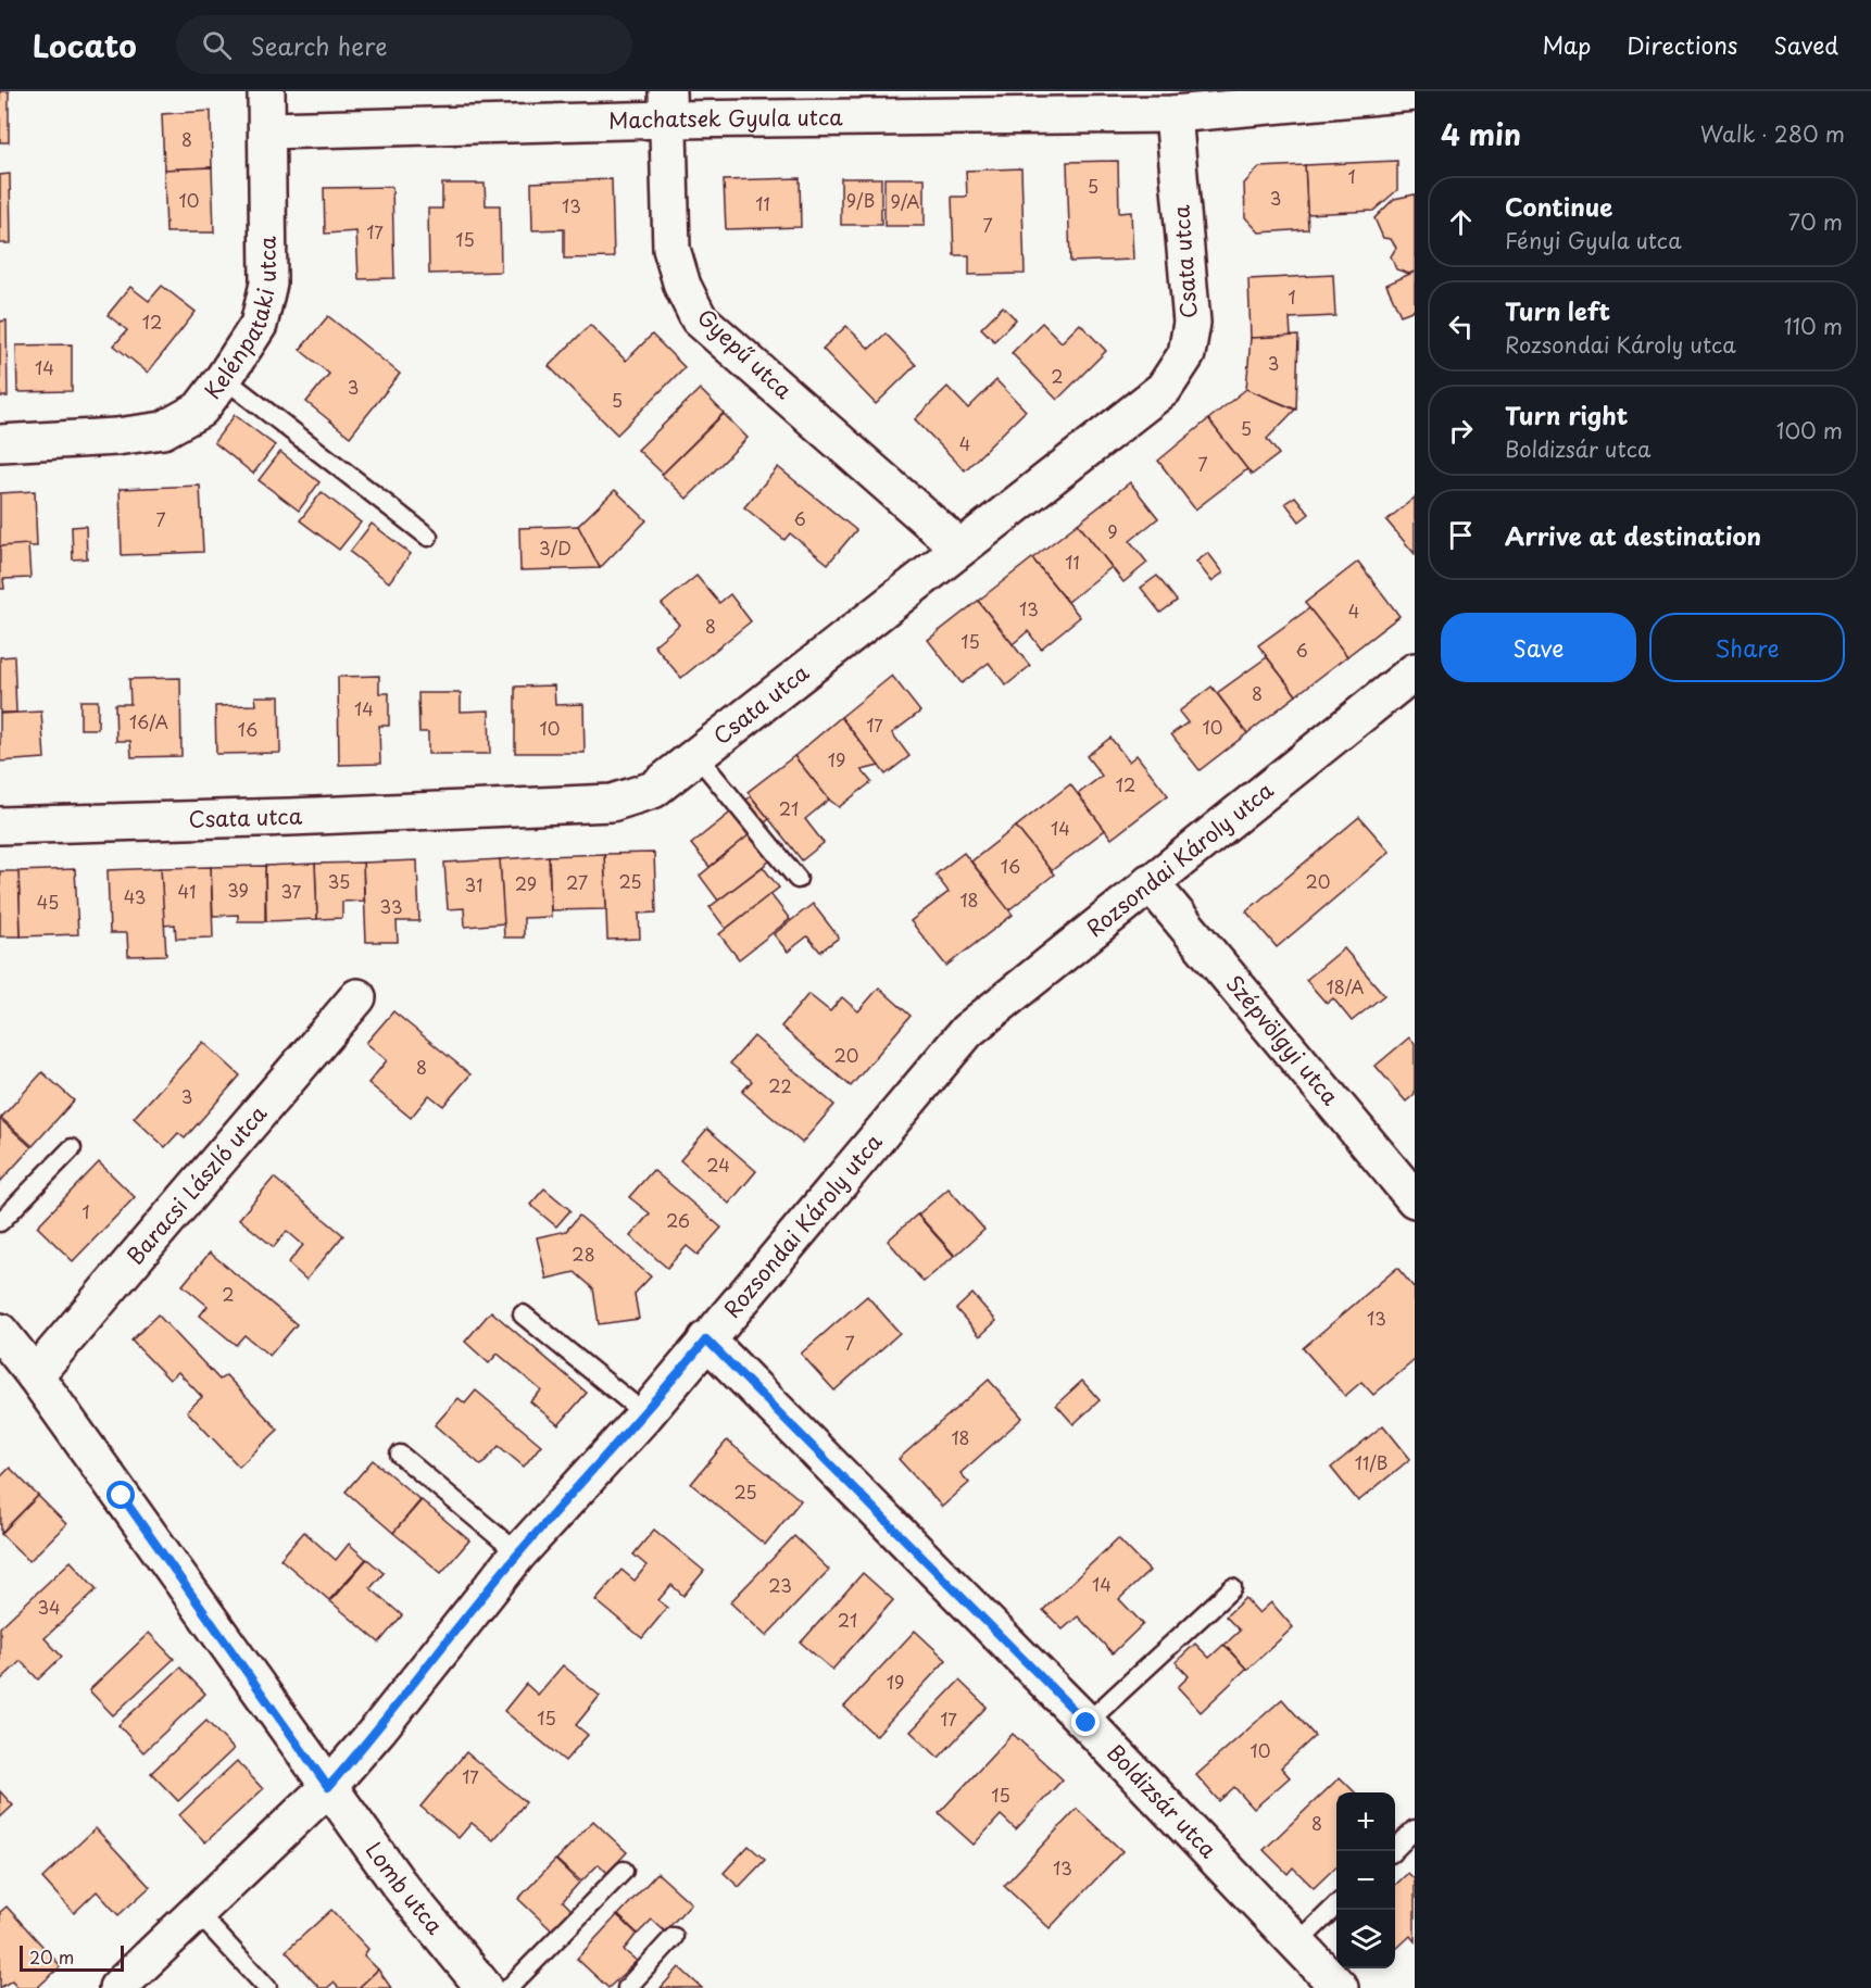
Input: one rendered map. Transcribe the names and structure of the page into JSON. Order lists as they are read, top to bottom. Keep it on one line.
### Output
{"streets":{"street":["Machatsek Gyula utca","Csata utca","Kelénpataki utca","Gyepű utca","Rozsondai Károly utca","Szépvölgyi utca","Baracsi László utca","Boldizsár utca","Lomb utca"]},"crossings":[["Machatsek Gyula utca","Csata utca"],["Machatsek Gyula utca","Kelénpataki utca"],["Machatsek Gyula utca","Gyepű utca"],["Csata utca","Gyepű utca"],["Rozsondai Károly utca","Szépvölgyi utca"],["Rozsondai Károly utca","Boldizsár utca"],["Rozsondai Károly utca","Lomb utca"],["Baracsi László utca","Lomb utca"]],"house_numbers":["8","1","5","3","10","9/B","9/A","11","13","7","17","15","1","12","3","14","2","3","5","5","4","7","6","7","9","3/D","11","13","4","8","15","6","8","14","16/A","17","10","10","16","19","12","21","14","16","35","25","20","27","29","31","39","41","37","43","18","45","33","18/A","20","8","22","3","24","1","26","28","2","13","7","18","11/B","25","14","23","34","21","19","15","17","10","17","15","8","13"],"scale_bar":"20 m","page":{"header":"Locato","search":"Search here","nav":["Map","Directions","Saved"],"heading":["4 min","Walk · 280 m"],"list":[["Continue","Fényi Gyula utca","70 m"],["Turn left","Rozsondai Károly utca","110 m"],["Turn right","Boldizsár utca","100 m"],"Arrive at destination"],"buttons":["Save","Share"],"map_buttons":["+","−"],"scale":"20 m"}}
